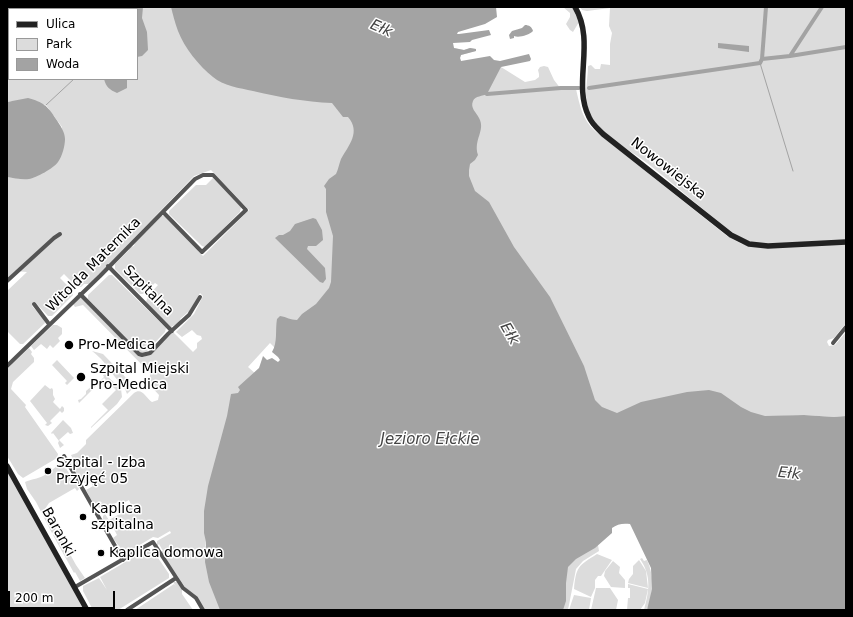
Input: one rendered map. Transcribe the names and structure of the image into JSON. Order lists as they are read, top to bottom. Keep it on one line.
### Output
{"streets":{"street":["Nowowiejska","Witolda Maternika","Szpitalna","Baranki"]},"crossings":[["Witolda Maternika","Szpitalna"]],"water":["Ełk","Jezioro Ełckie"],"places":["Pro-Medica","Szpital Miejski Pro-Medica","Szpital - Izba Przyjęć 05","Kaplica szpitalna","Kaplica domowa"],"legend":["Ulica","Park","Woda"],"scale_bar":"200 m"}
